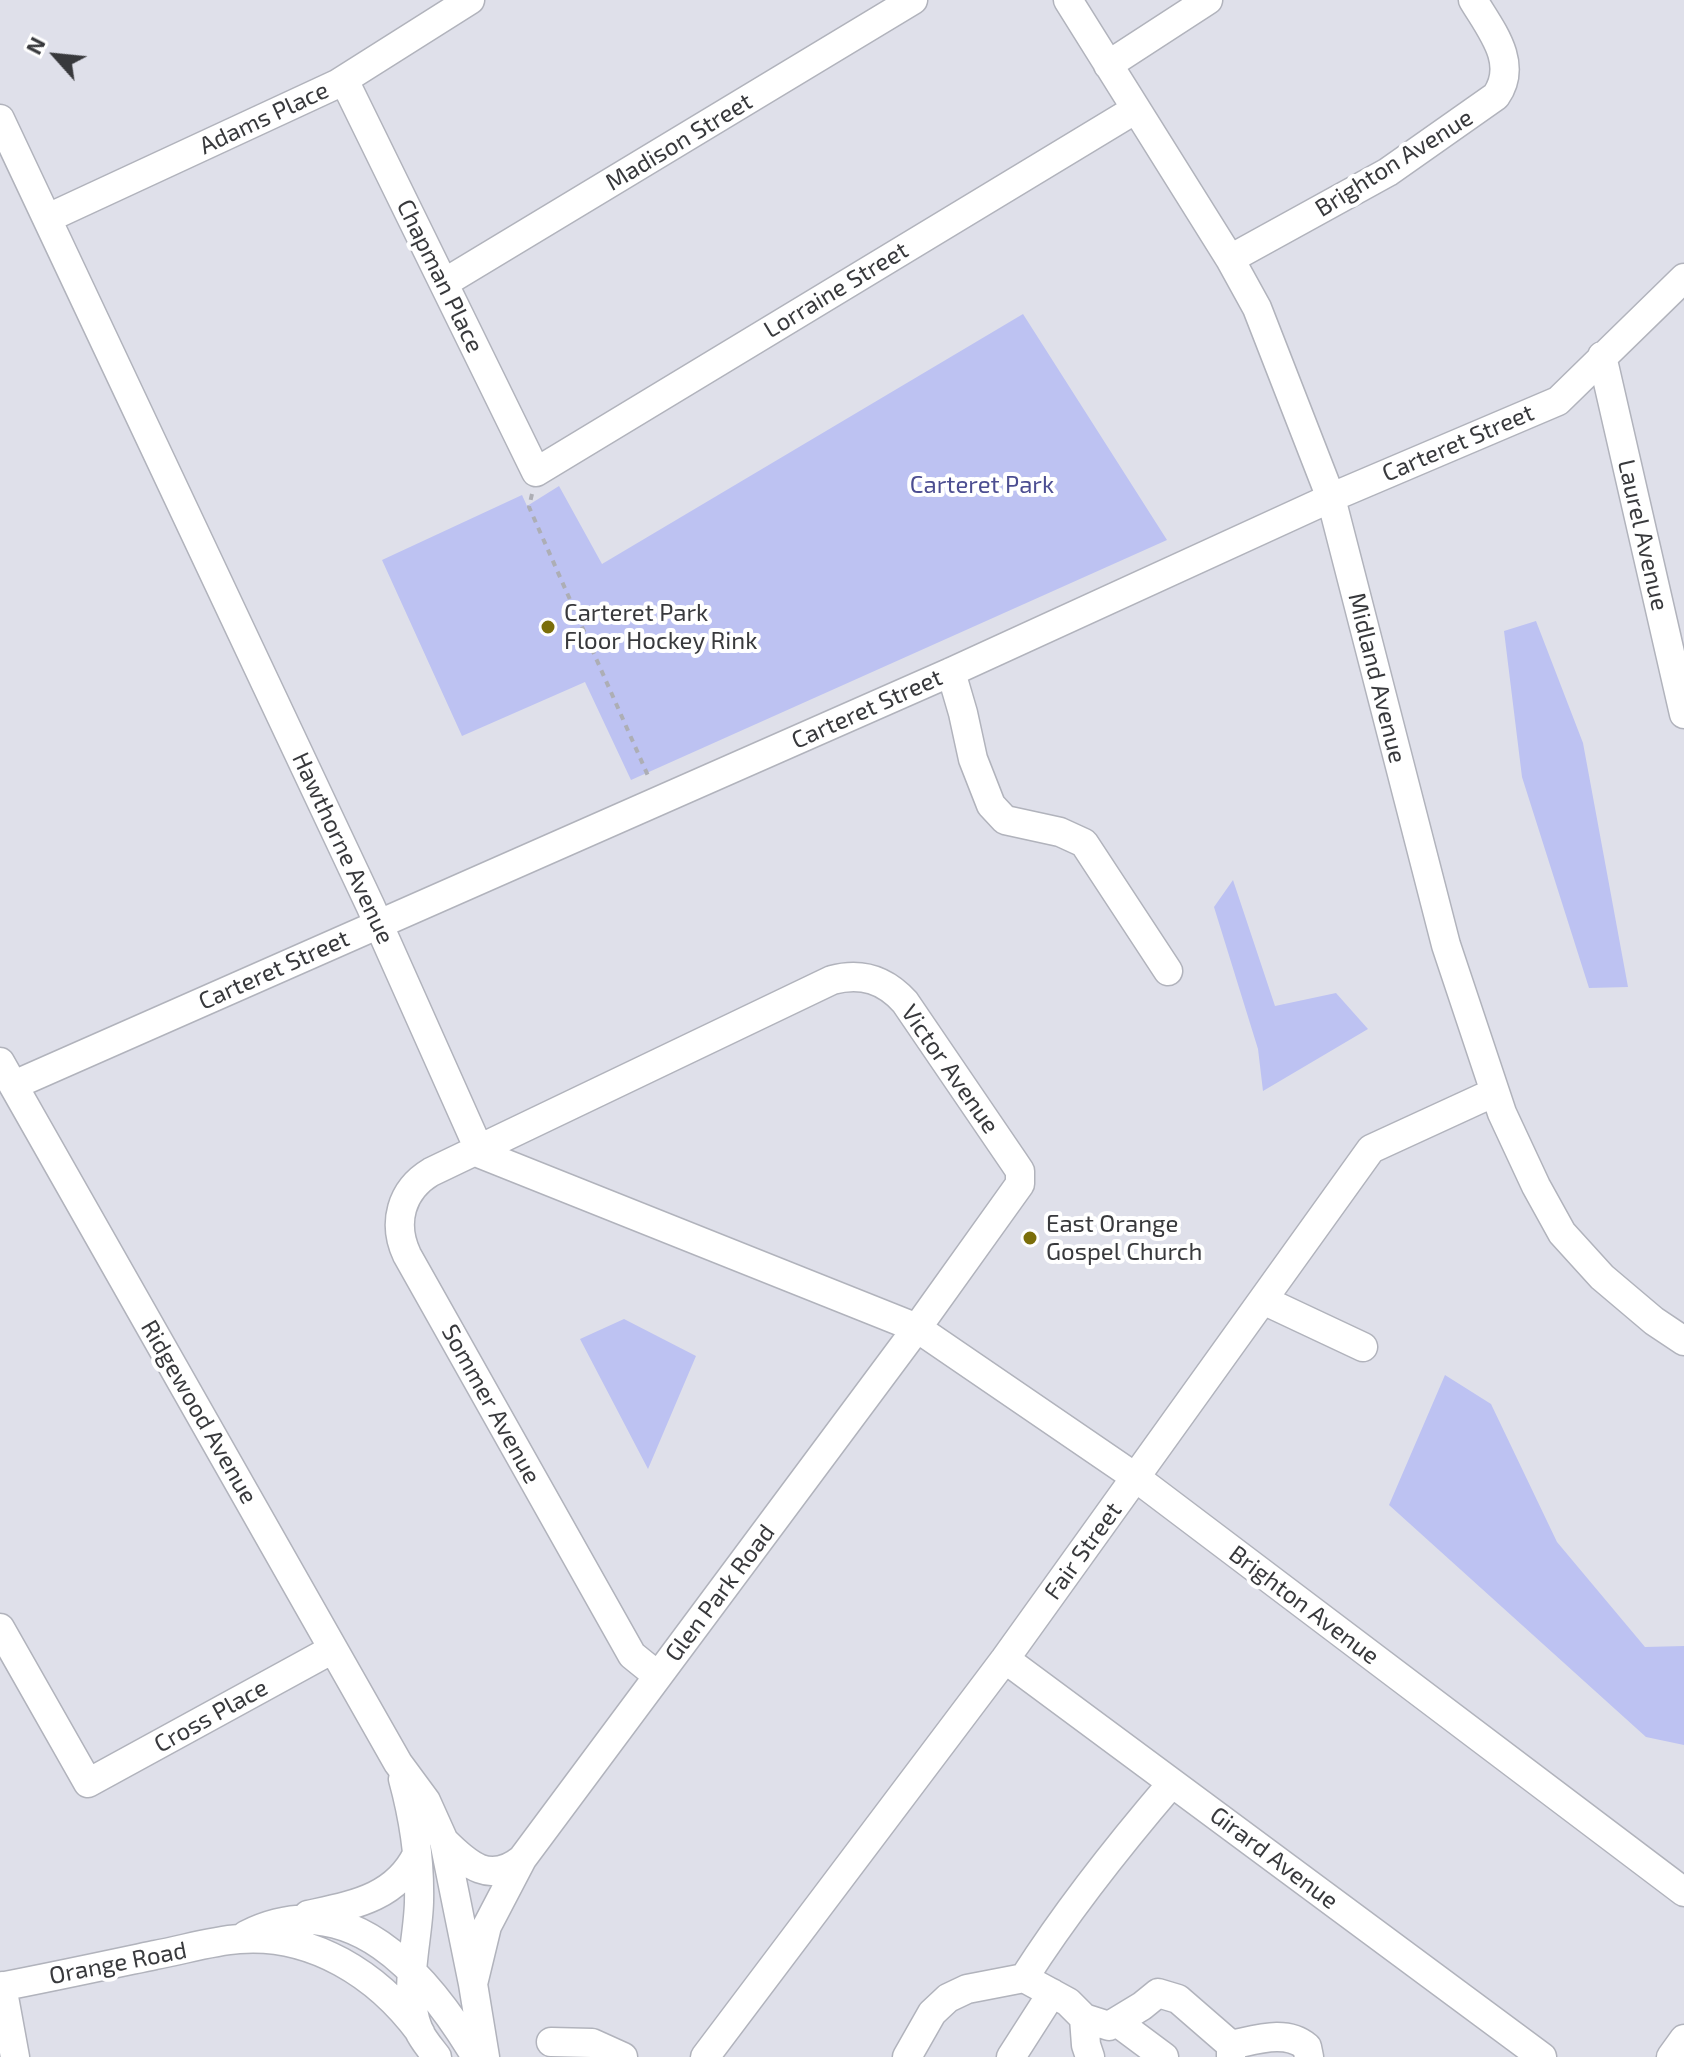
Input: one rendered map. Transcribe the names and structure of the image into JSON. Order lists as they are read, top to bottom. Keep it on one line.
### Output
{"streets":{"street":["Adams Place","Madison Street","Brighton Avenue","Chapman Place","Lorraine Street","Carteret Street","Laurel Avenue","Midland Avenue","Hawthorne Avenue","Victor Avenue","Sommer Avenue","Ridgewood Avenue","Fair Street","Glen Park Road","Cross Place","Girard Avenue","Orange Road"]},"crossings":[["Adams Place","Chapman Place"],["Adams Place","Hawthorne Avenue"],["Madison Street","Chapman Place"],["Brighton Avenue","Midland Avenue"],["Brighton Avenue","Victor Avenue"],["Brighton Avenue","Fair Street"],["Brighton Avenue","Glen Park Road"],["Chapman Place","Lorraine Street"],["Lorraine Street","Midland Avenue"],["Carteret Street","Laurel Avenue"],["Carteret Street","Midland Avenue"],["Carteret Street","Hawthorne Avenue"],["Carteret Street","Ridgewood Avenue"],["Midland Avenue","Fair Street"],["Hawthorne Avenue","Victor Avenue"],["Hawthorne Avenue","Sommer Avenue"],["Victor Avenue","Sommer Avenue"],["Victor Avenue","Glen Park Road"],["Sommer Avenue","Glen Park Road"],["Ridgewood Avenue","Cross Place"],["Fair Street","Girard Avenue"]],"parks":["Carteret Park"],"places":["Carteret Park Floor Hockey Rink","East Orange Gospel Church"],"north":"top left"}
